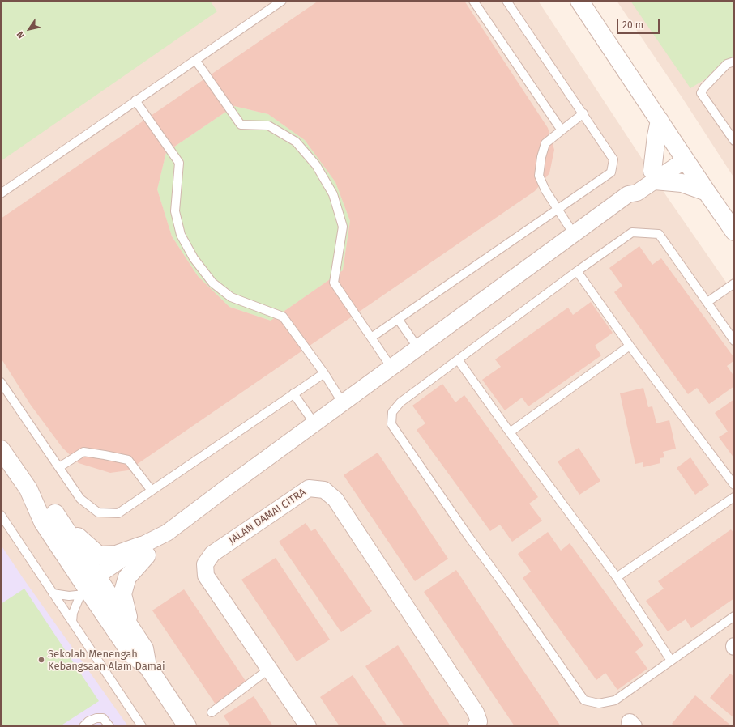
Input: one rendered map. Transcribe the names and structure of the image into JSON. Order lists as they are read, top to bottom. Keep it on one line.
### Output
{"streets":{"street":["JALAN DAMAI CITRA"]},"places":["Sekolah Menengah Kebangsaan Alam Damai"],"scale_bar":"20 m","north":"bottom left"}
